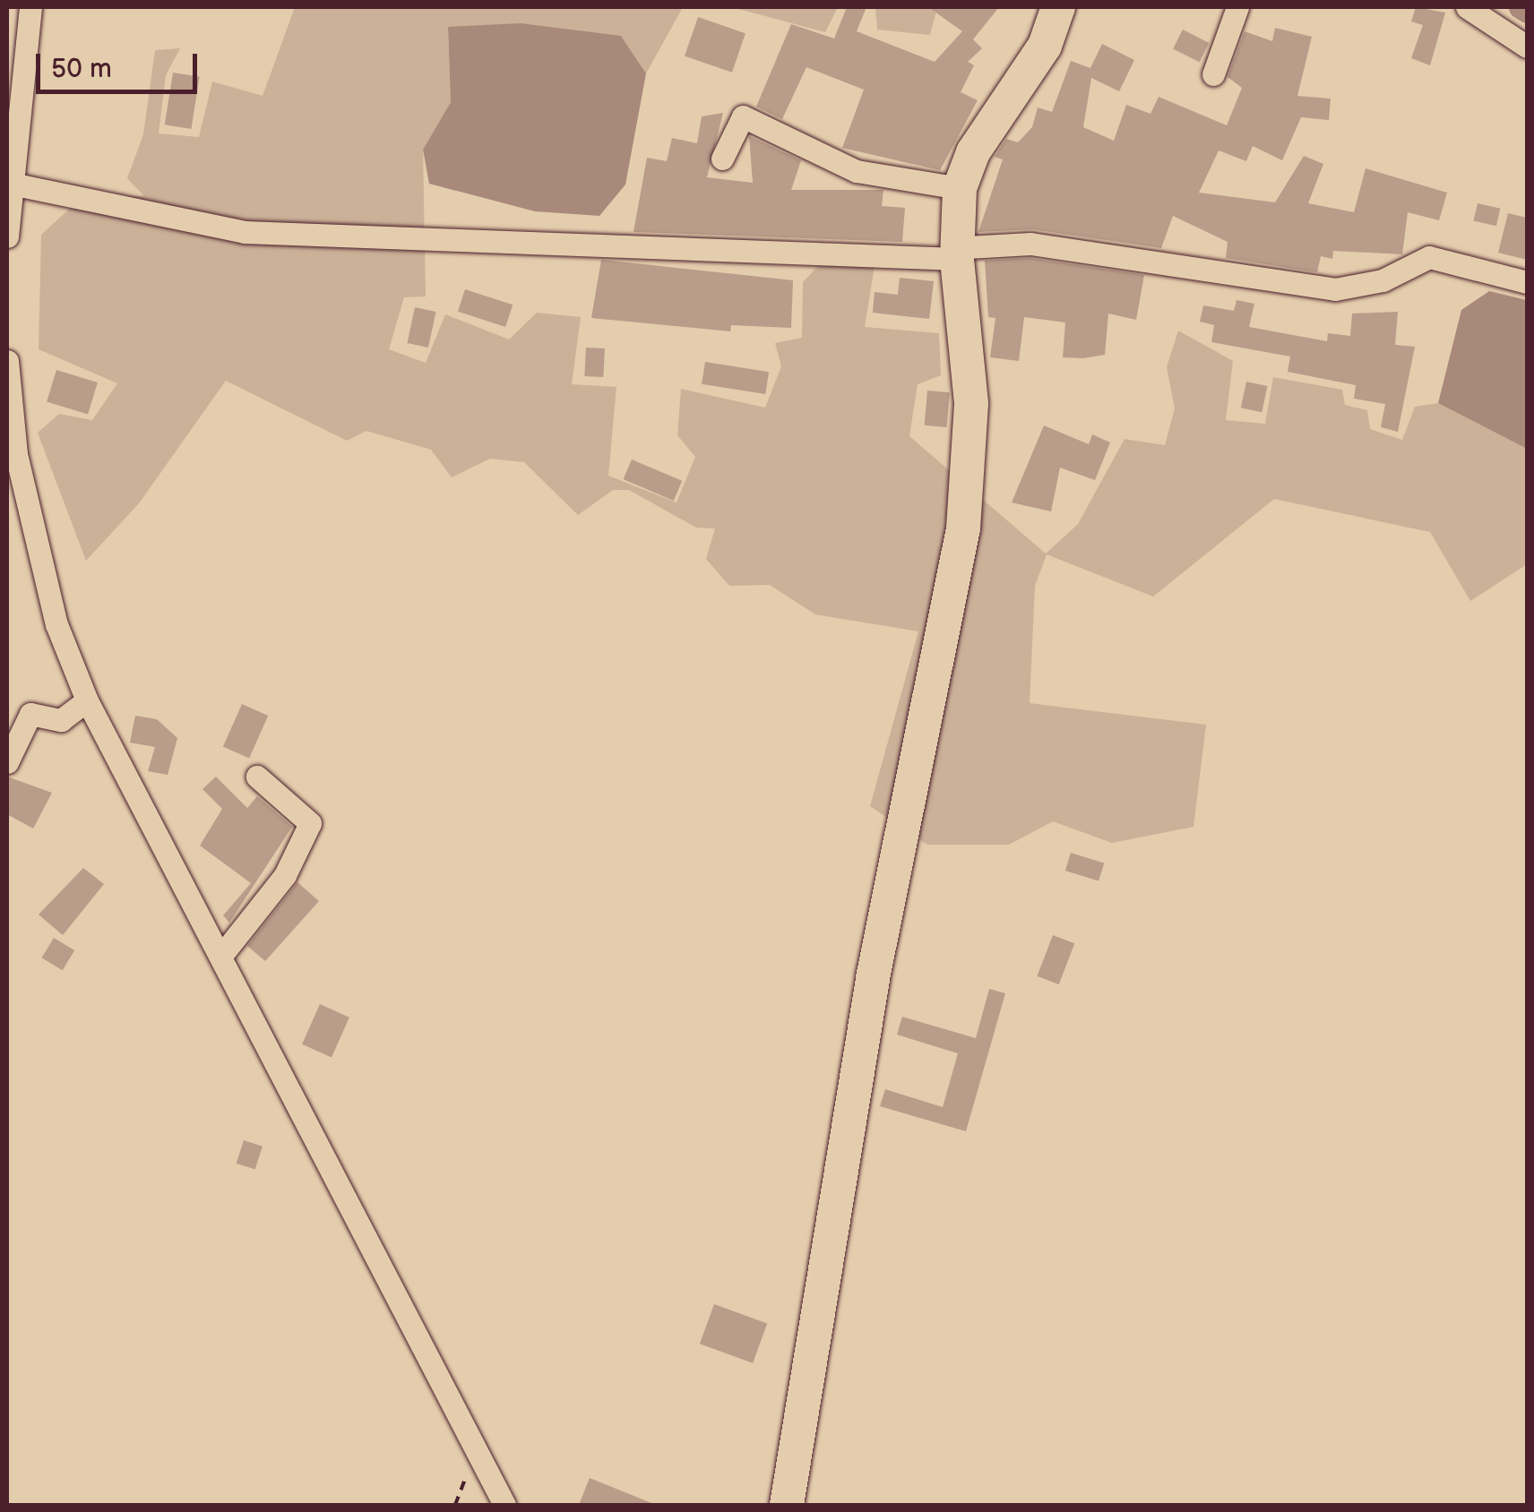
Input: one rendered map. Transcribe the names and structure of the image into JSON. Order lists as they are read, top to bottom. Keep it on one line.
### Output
{"scale_bar":"50 m"}
